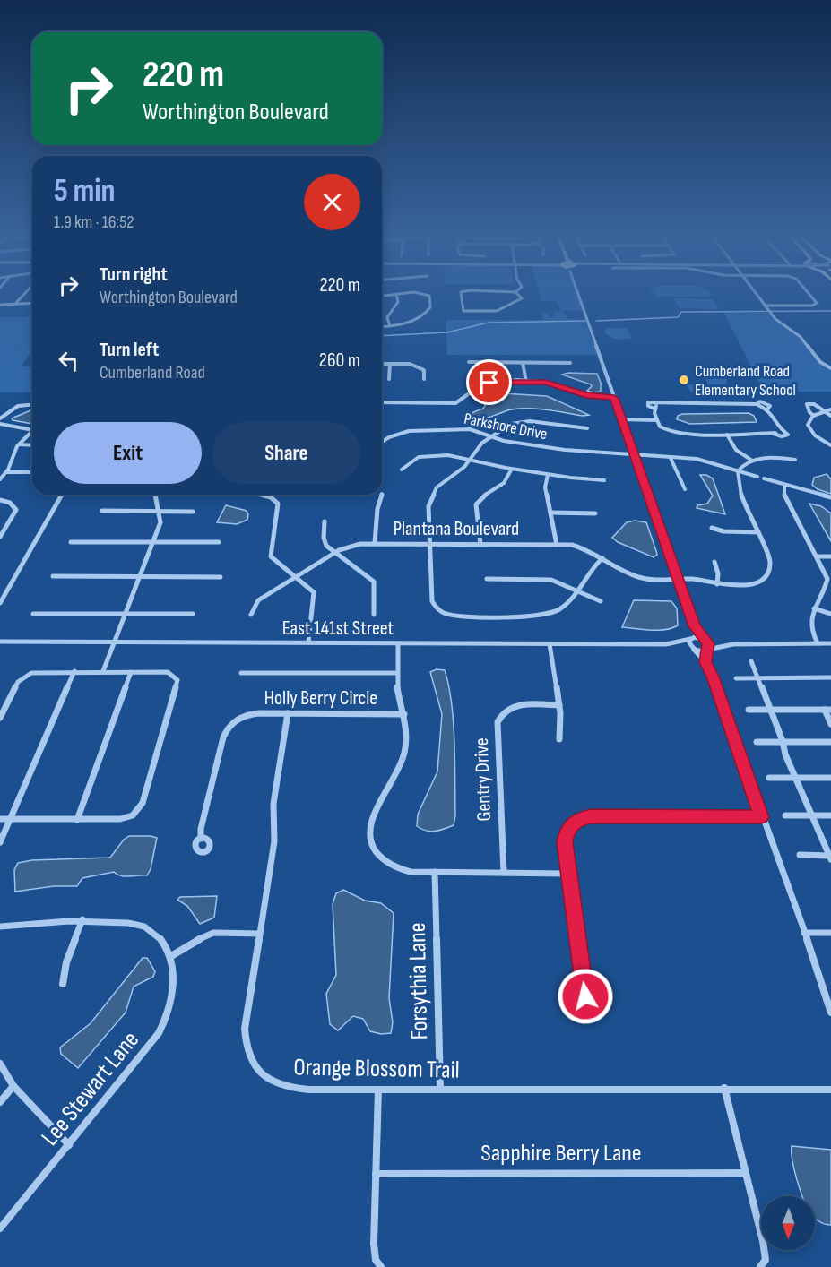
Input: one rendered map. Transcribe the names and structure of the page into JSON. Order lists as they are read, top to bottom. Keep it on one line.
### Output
{"streets":{"street":["Parkshore Drive","Plantana Boulevard","East 141st Street","Holly Berry Circle","Gentry Drive","Forsythia Lane","Orange Blossom Trail","Lee Stewart Lane","Sapphire Berry Lane"]},"crossings":[["Holly Berry Circle","Orange Blossom Trail"],["Forsythia Lane","Orange Blossom Trail"]],"places":["Cumberland Road Elementary School"],"north":"bottom","page":{"turn":["220 m","Worthington Boulevard"],"heading":["5 min","1.9 km · 16:52"],"list":[{"name":"Turn right","note":"Worthington Boulevard","value":"220 m"},{"name":"Turn left","note":"Cumberland Road","value":"260 m"}],"buttons":["Exit","Share"]}}
